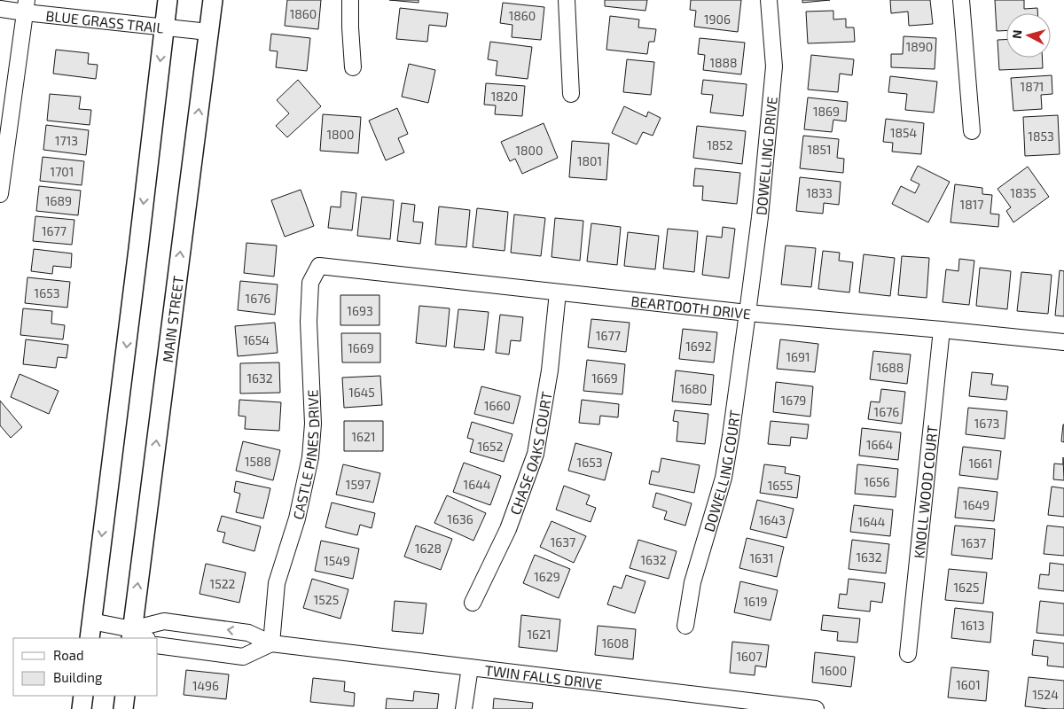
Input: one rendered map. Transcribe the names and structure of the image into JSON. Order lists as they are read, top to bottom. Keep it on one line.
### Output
{"streets":{"main road":["MAIN STREET"],"street":["BLUE GRASS TRAIL","DOWELLING DRIVE","BEARTOOTH DRIVE","CHASE OAKS COURT","CASTLE PINES DRIVE","DOWELLING COURT","KNOLL WOOD COURT","TWIN FALLS DRIVE"]},"crossings":[["BLUE GRASS TRAIL","MAIN STREET"],["DOWELLING DRIVE","BEARTOOTH DRIVE"],["DOWELLING DRIVE","DOWELLING COURT"],["BEARTOOTH DRIVE","CHASE OAKS COURT"],["BEARTOOTH DRIVE","CASTLE PINES DRIVE"],["BEARTOOTH DRIVE","DOWELLING COURT"],["BEARTOOTH DRIVE","KNOLL WOOD COURT"],["MAIN STREET","TWIN FALLS DRIVE"],["CASTLE PINES DRIVE","TWIN FALLS DRIVE"]],"house_numbers":["1860","1860","1906","1890","1888","1871","1820","1869","1854","1800","1853","1713","1852","1851","1800","1801","1701","1833","1835","1689","1817","1677","1653","1676","1693","1677","1654","1692","1669","1691","1688","1632","1669","1680","1645","1679","1660","1676","1673","1621","1664","1652","1588","1653","1661","1656","1597","1644","1655","1649","1636","1643","1644","1637","1637","1628","1632","1631","1632","1549","1629","1522","1625","1525","1619","1613","1621","1608","1607","1600","1601","1496","1524"],"legend":["Road","Building"],"north":"left"}
